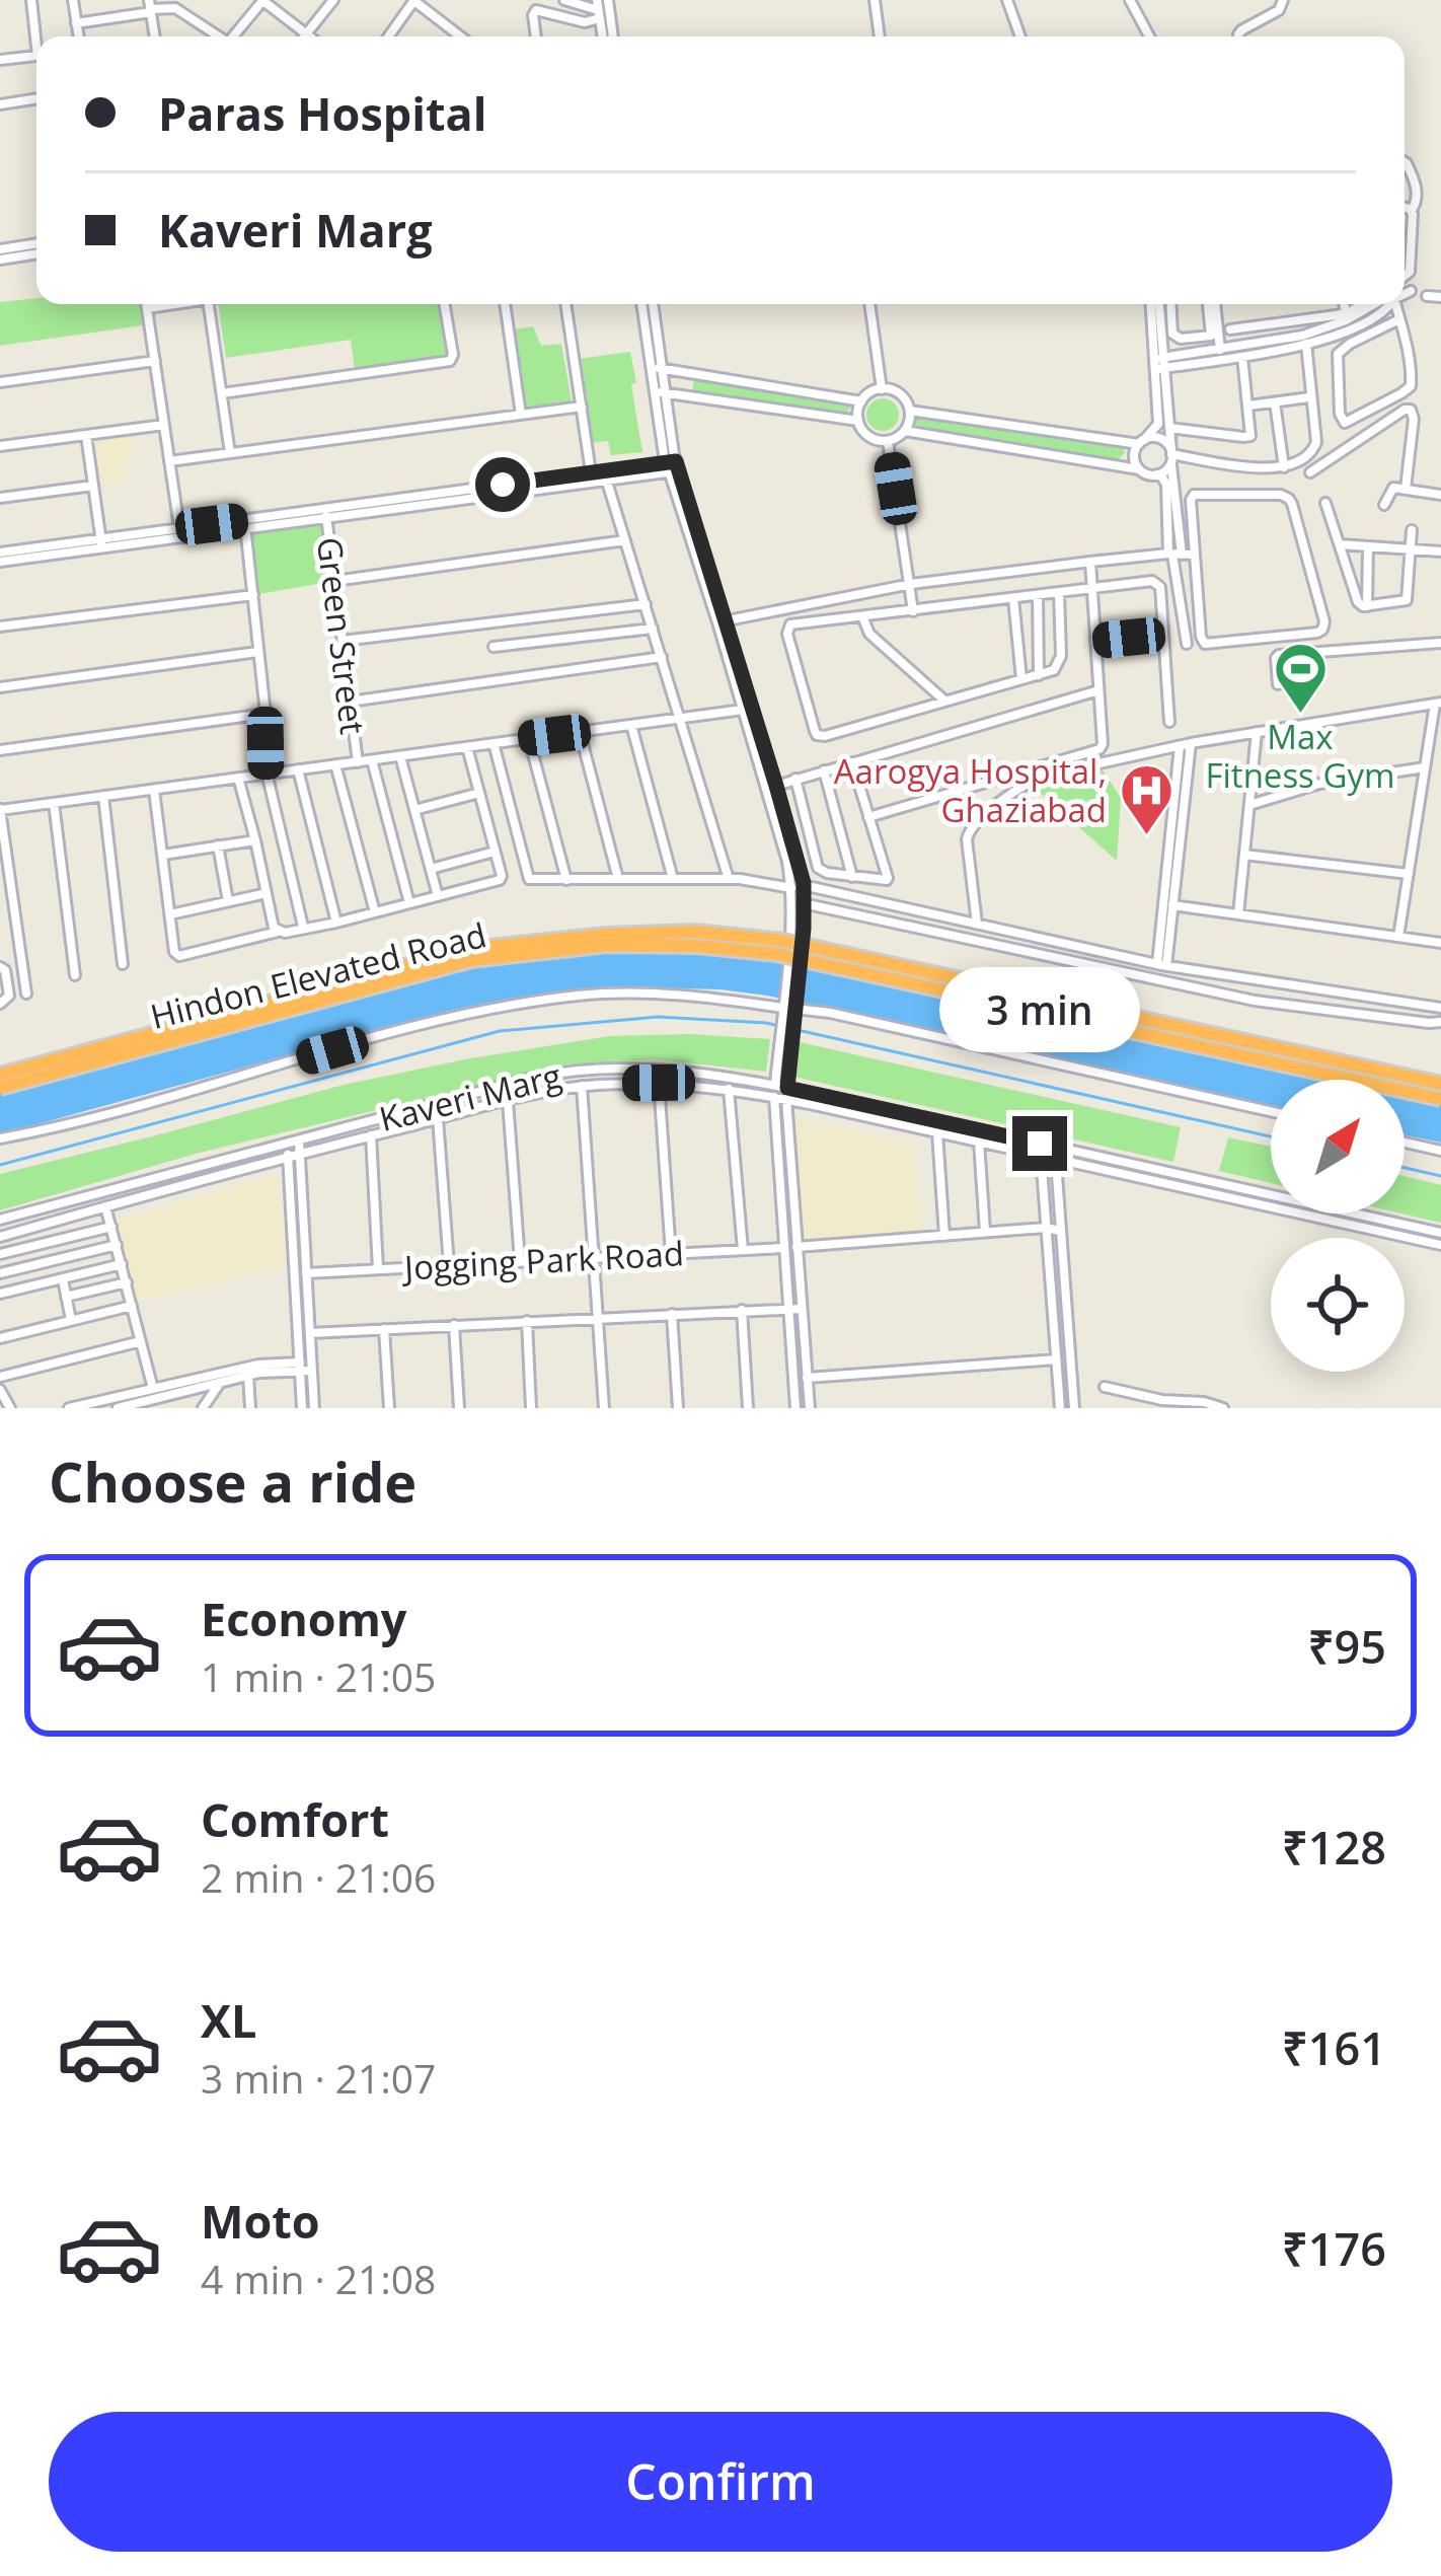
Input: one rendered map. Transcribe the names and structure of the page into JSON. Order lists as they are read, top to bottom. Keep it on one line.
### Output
{"streets":{"highway":["Hindon Elevated Road"],"street":["Green Street","Kaveri Marg","Jogging Park Road"]},"places":{"sports":["Max Fitness Gym"],"hospital":["Aarogya Hospital, Ghaziabad"]},"north":"top right","page":{"banner":["Paras Hospital","Kaveri Marg"],"bubble":"3 min","heading":"Choose a ride","list":[{"name":"Economy","note":"1 min · 21:05","value":"₹95"},{"name":"Comfort","note":"2 min · 21:06","value":"₹128"},{"name":"XL","note":"3 min · 21:07","value":"₹161"},{"name":"Moto","note":"4 min · 21:08","value":"₹176"}],"buttons":"Confirm"}}
